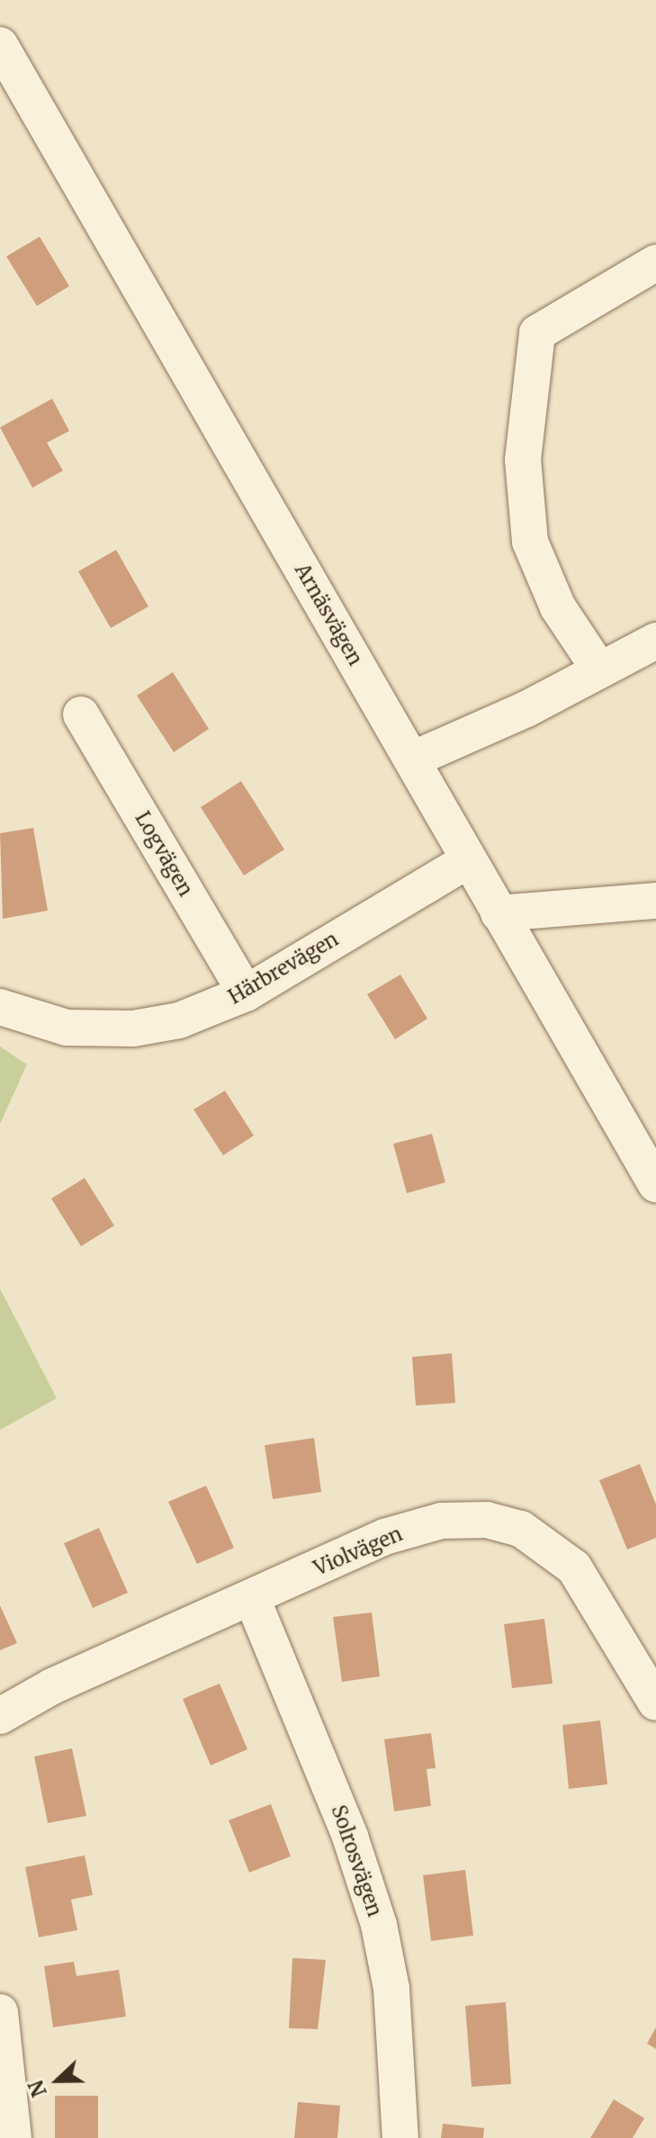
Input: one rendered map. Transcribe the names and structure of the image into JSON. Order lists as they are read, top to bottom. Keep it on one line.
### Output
{"streets":{"street":["Arnäsvägen","Logvägen","Härbrevägen","Violvägen","Solrosvägen"]},"crossings":[["Arnäsvägen","Härbrevägen"],["Logvägen","Härbrevägen"],["Violvägen","Solrosvägen"]],"north":"left"}
